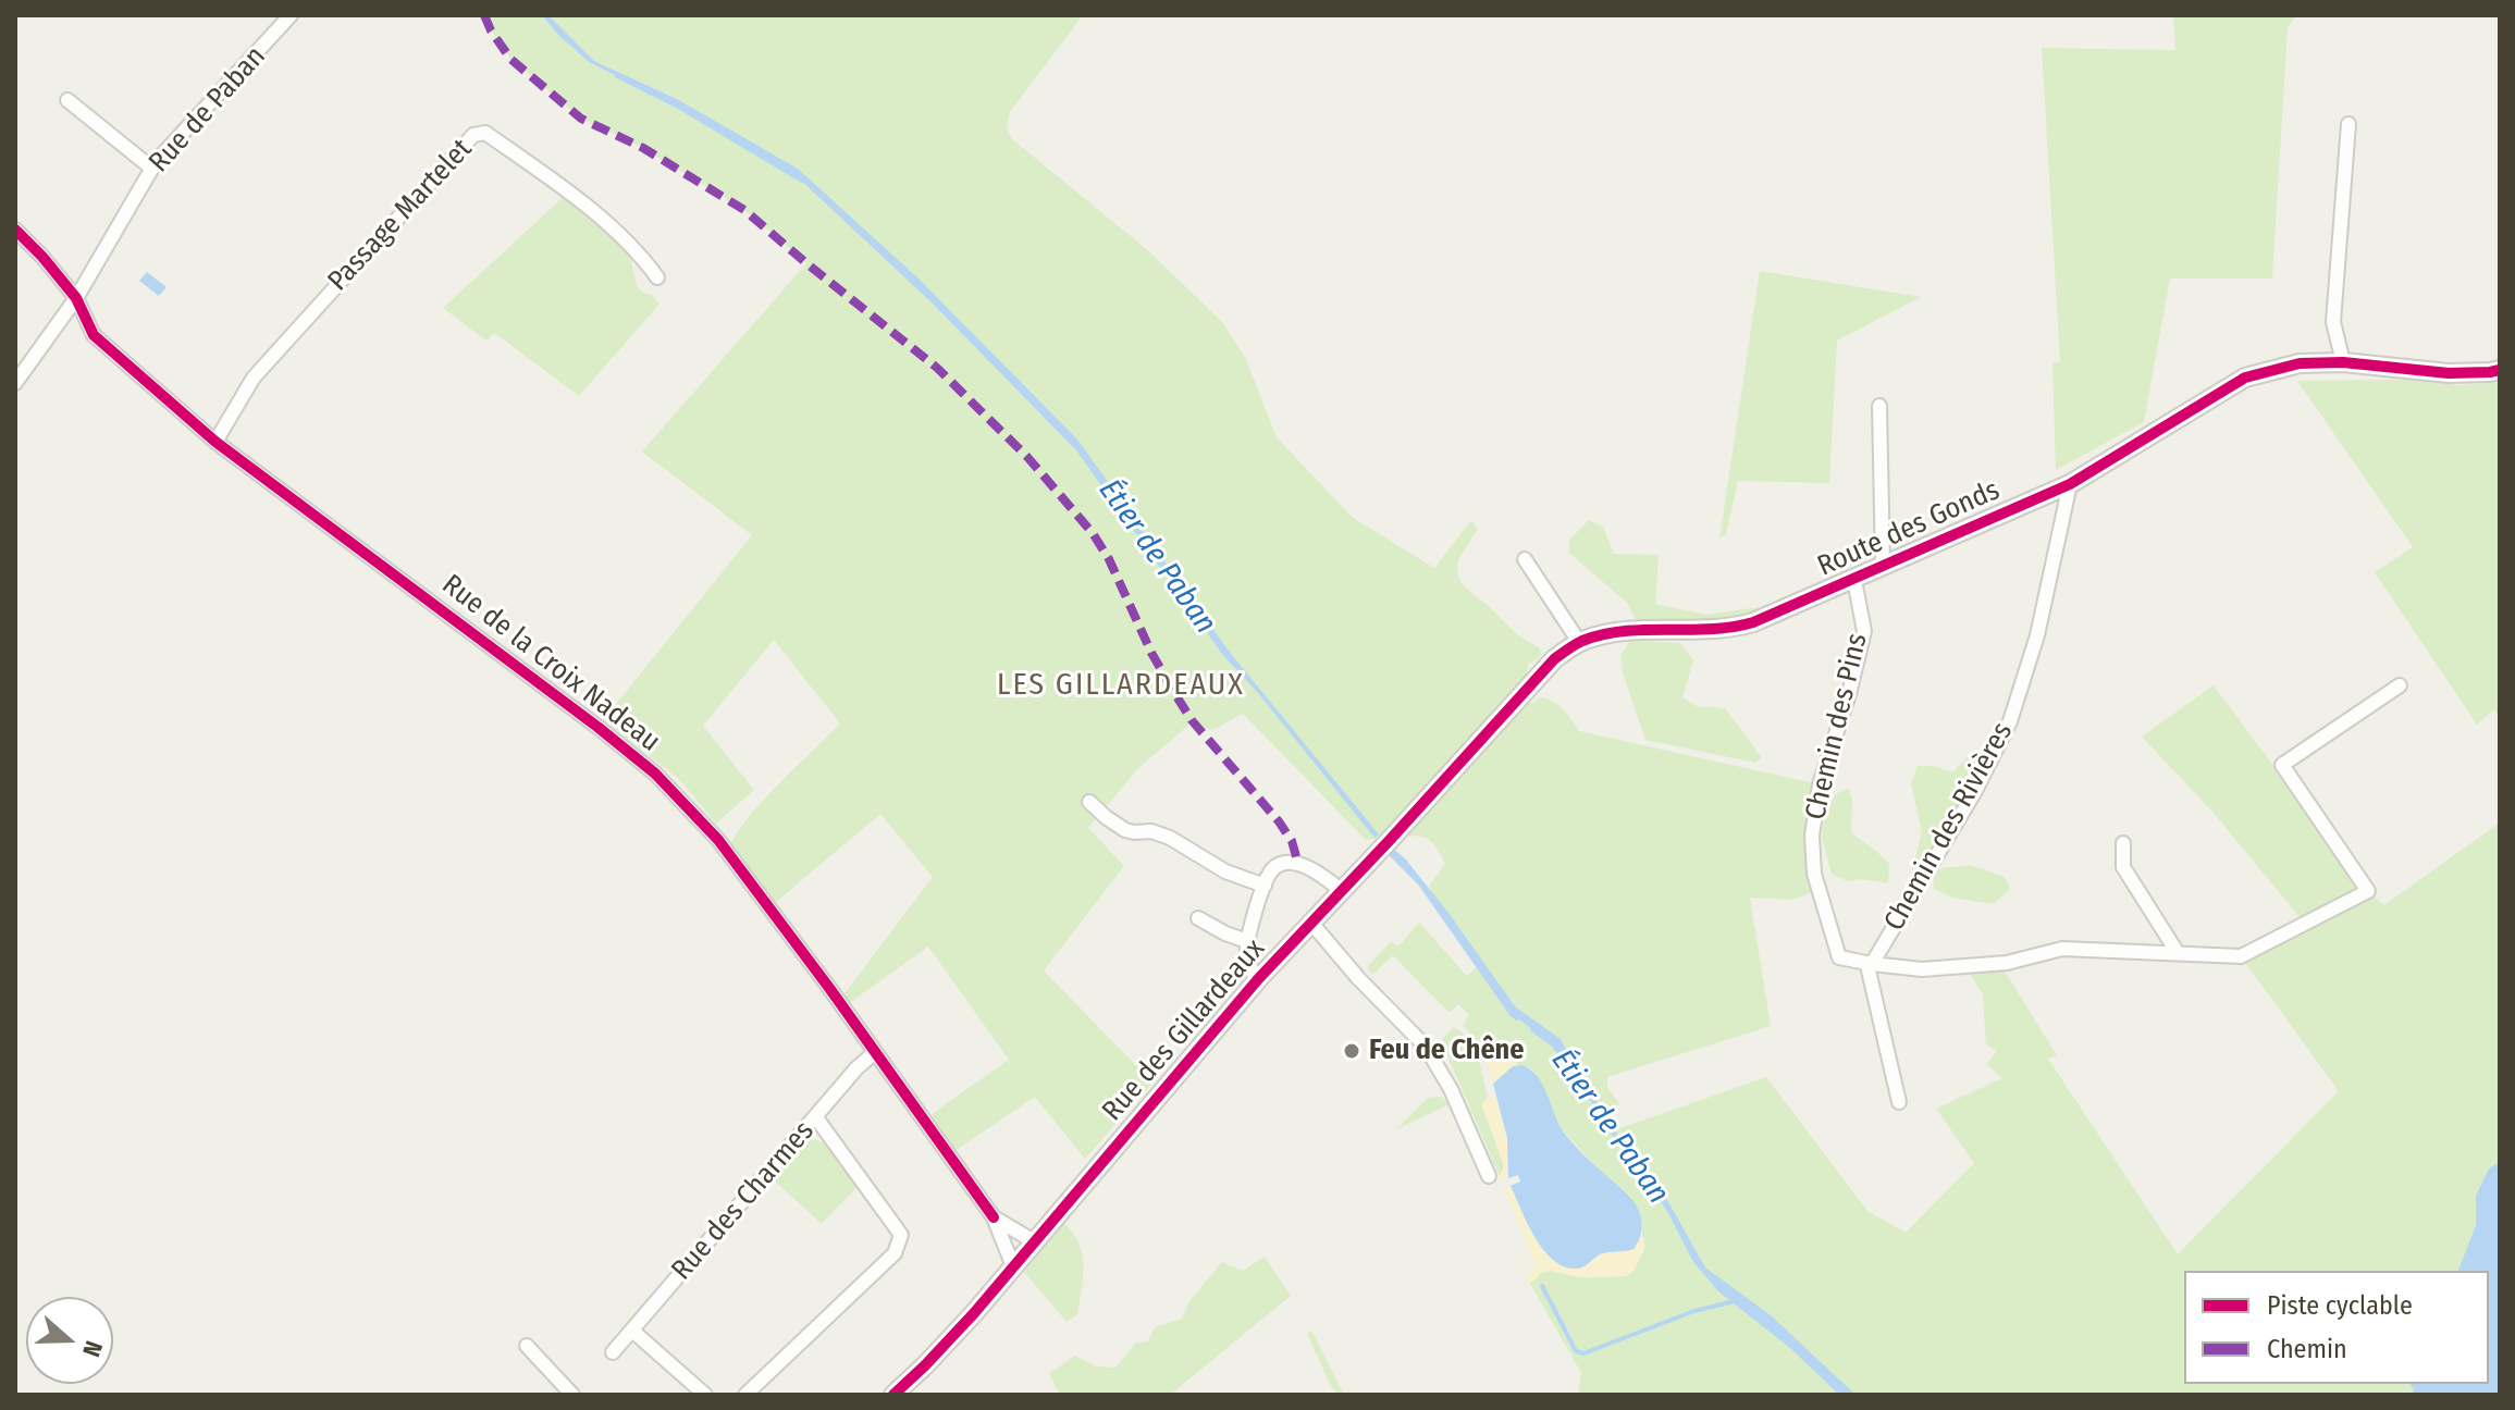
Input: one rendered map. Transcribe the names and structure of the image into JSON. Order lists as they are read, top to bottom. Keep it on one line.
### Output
{"streets":{"street":["Rue de Paban","Passage Martelet","Route des Gonds","Rue de la Croix Nadeau","Chemin des Pins","Chemin des Rivières","Rue des Gillardeaux","Rue des Charmes"]},"crossings":[["Rue de Paban","Rue de la Croix Nadeau"],["Passage Martelet","Rue de la Croix Nadeau"],["Route des Gonds","Chemin des Pins"],["Route des Gonds","Chemin des Rivières"],["Route des Gonds","Rue des Gillardeaux"],["Rue de la Croix Nadeau","Rue des Charmes"],["Chemin des Pins","Chemin des Rivières"]],"districts":["LES GILLARDEAUX"],"water":["Étier de Paban"],"places":["Feu de Chêne"],"legend":["Piste cyclable","Chemin"],"north":"right"}
